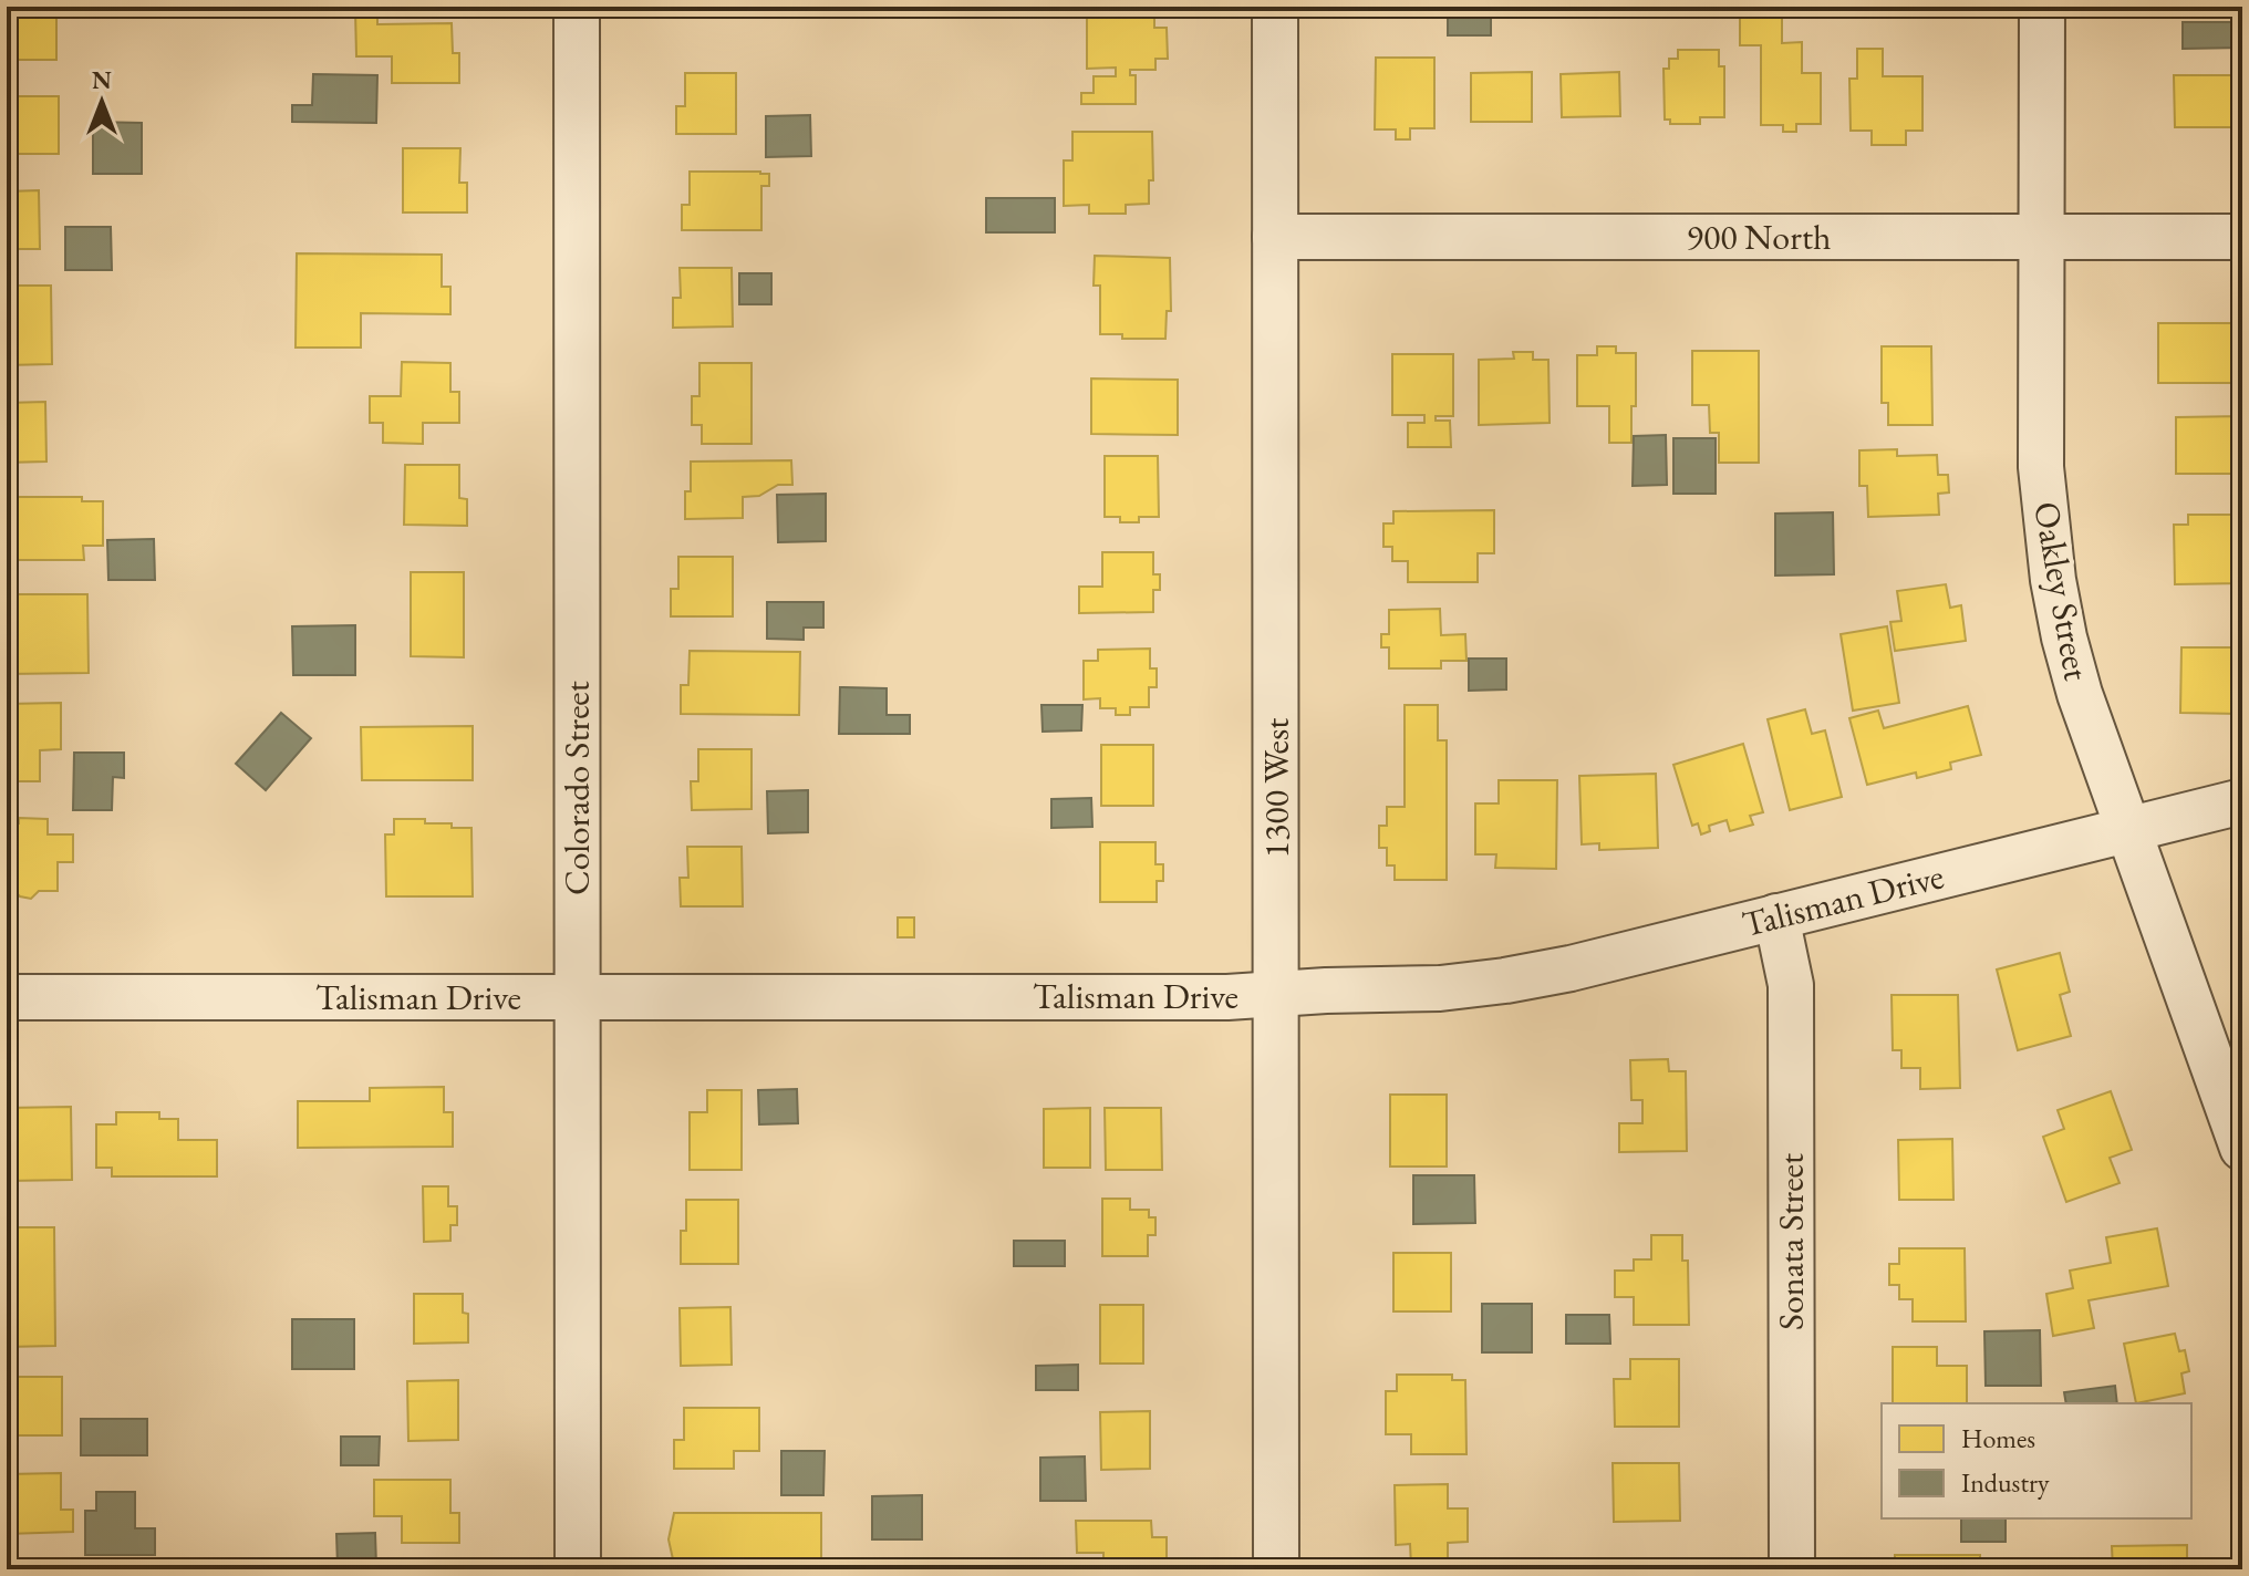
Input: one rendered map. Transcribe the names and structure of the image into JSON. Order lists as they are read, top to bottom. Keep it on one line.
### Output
{"streets":{"street":["900 North","Oakley Street","Colorado Street","1300 West","Talisman Drive","Sonata Street"]},"crossings":[["900 North","Oakley Street"],["900 North","1300 West"],["Oakley Street","Talisman Drive"],["Colorado Street","Talisman Drive"],["1300 West","Talisman Drive"],["Talisman Drive","Sonata Street"]],"legend":["Homes","Industry"],"north":"top"}
